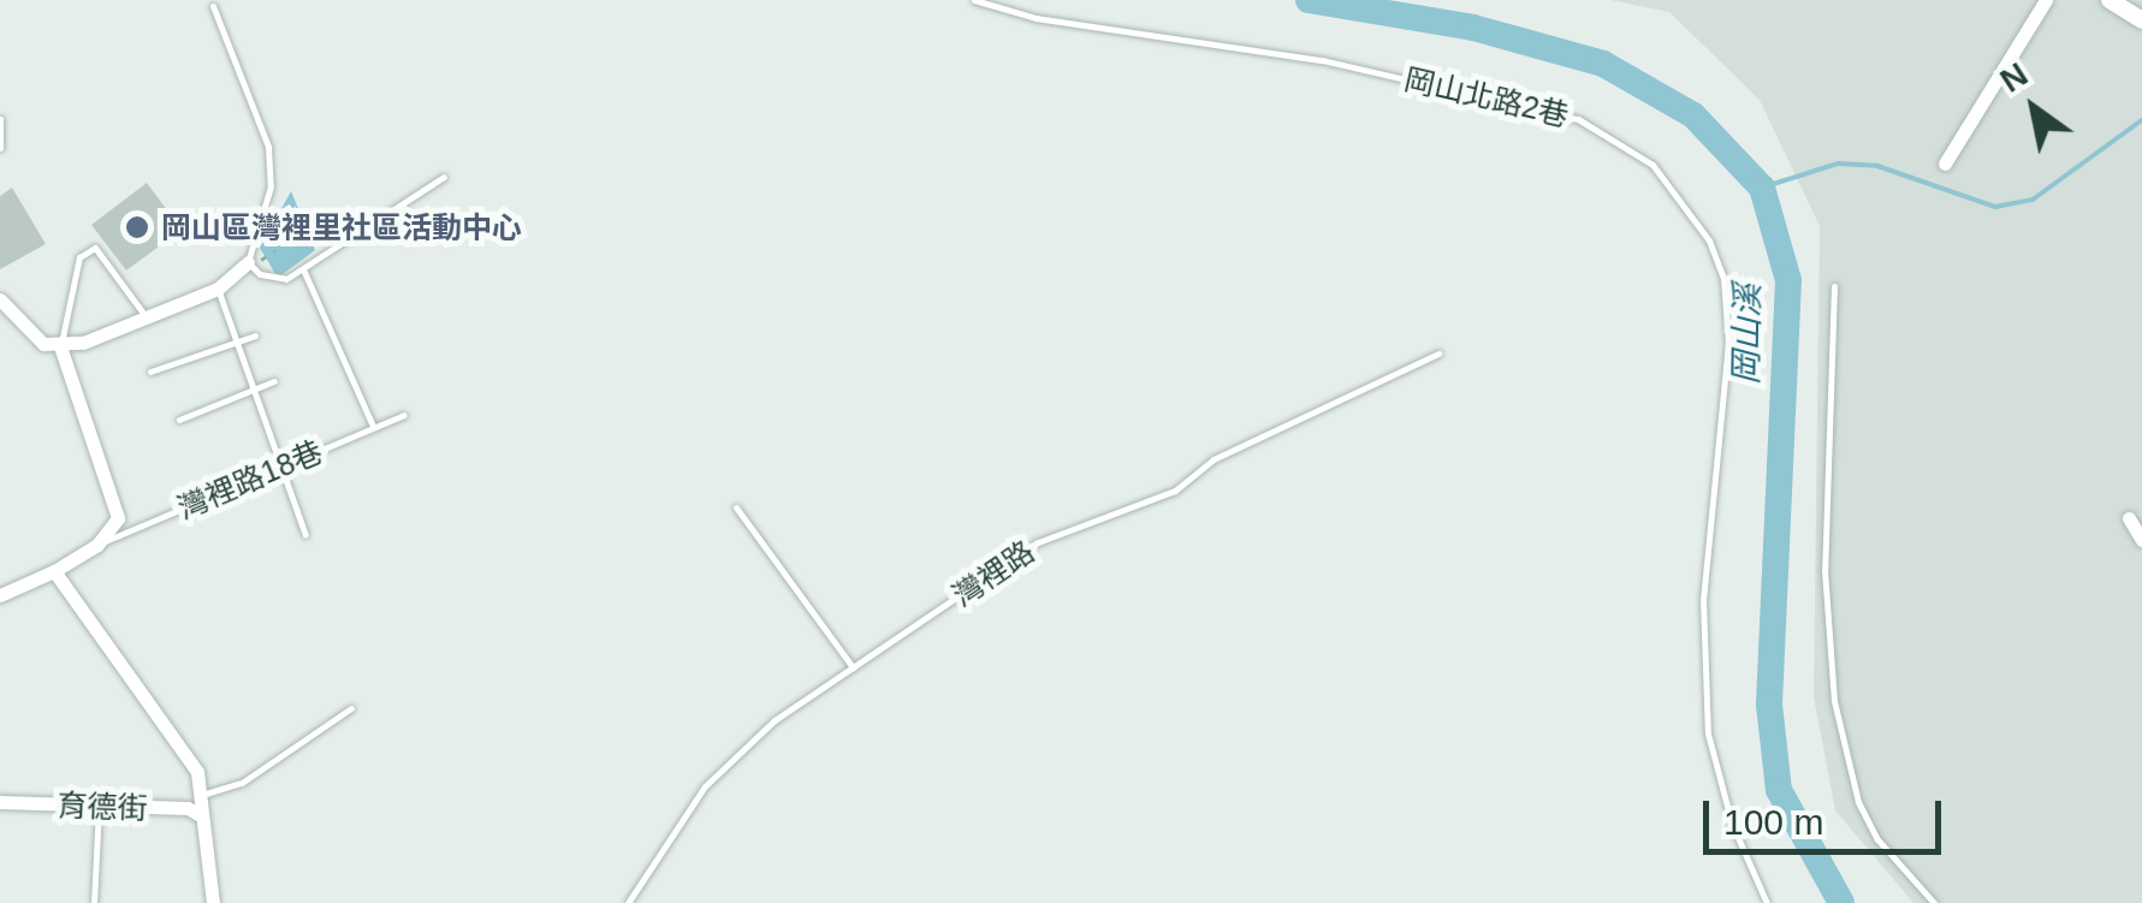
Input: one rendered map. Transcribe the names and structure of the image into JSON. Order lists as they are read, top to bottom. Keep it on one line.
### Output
{"streets":{"street":["育德街"],"lane":["岡山北路2巷","灣裡路18巷","灣裡路"]},"water":["岡山溪"],"places":["岡山區灣裡里社區活動中心"],"scale_bar":"100 m","north":"top left"}
